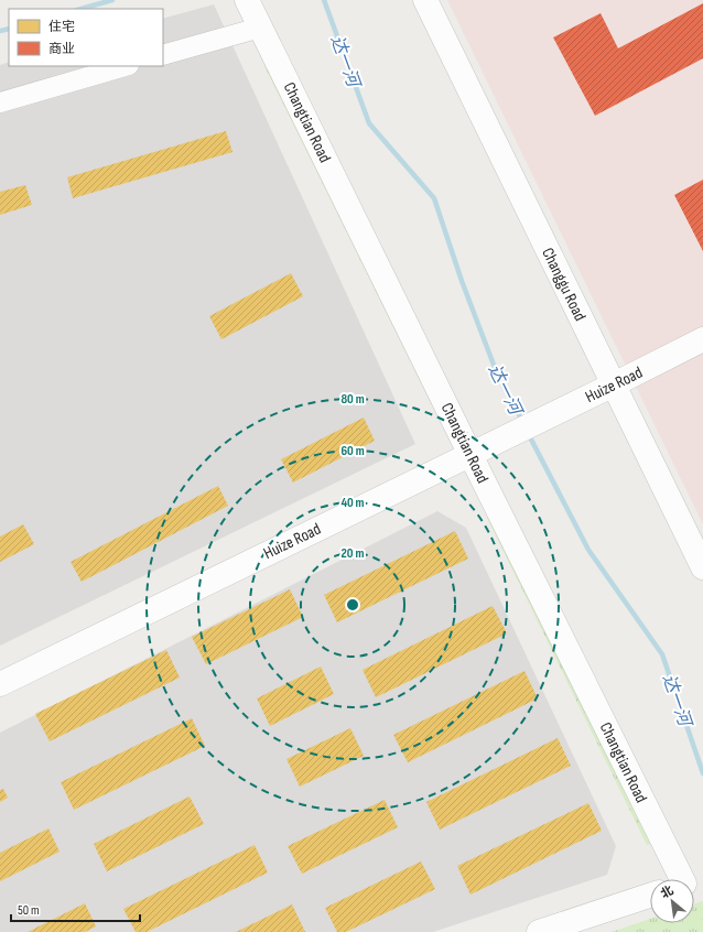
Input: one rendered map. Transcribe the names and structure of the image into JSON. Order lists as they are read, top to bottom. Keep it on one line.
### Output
{"streets":{"street":["Changtian Road","Changgu Road","Huize Road"]},"crossings":[["Changtian Road","Huize Road"],["Changgu Road","Huize Road"]],"water":["达一河"],"legend":["住宅","商业"],"scale_bar":"50 m","north":"top left","rings":["80 m","60 m","40 m","20 m"]}
